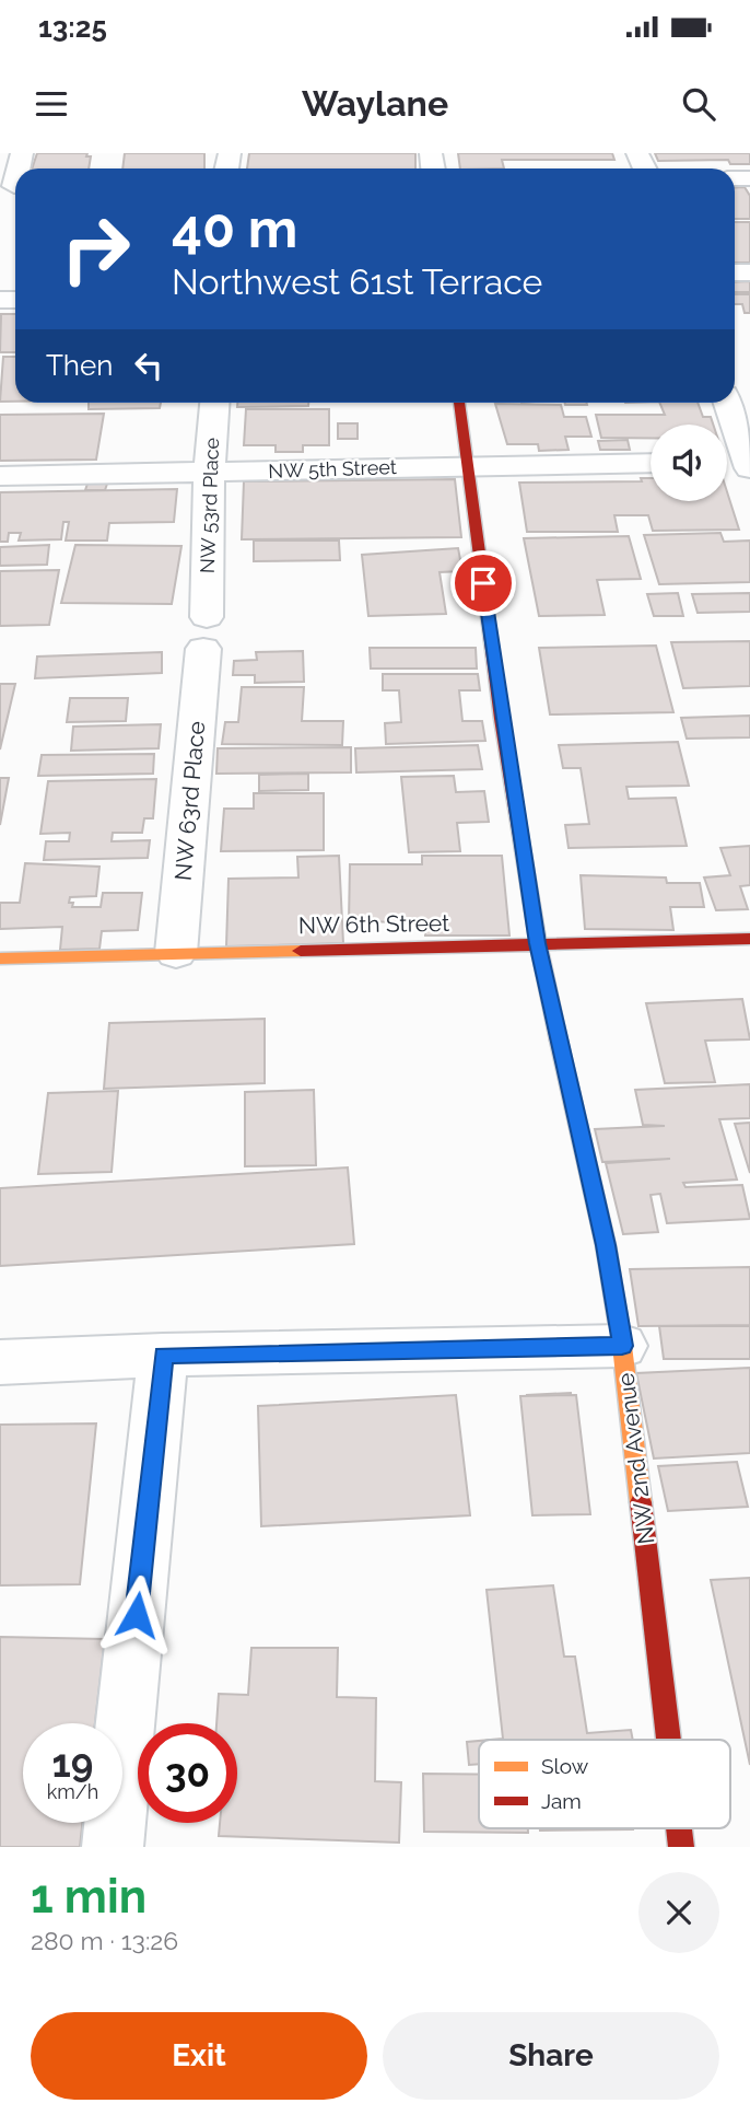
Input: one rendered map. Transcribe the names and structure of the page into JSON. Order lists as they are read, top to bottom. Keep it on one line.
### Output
{"streets":{"street":["NW 5th Street","NW 53rd Place","NW 63rd Place","NW 6th Street","NW 2nd Avenue"]},"crossings":[["NW 5th Street","NW 53rd Place"],["NW 5th Street","NW 2nd Avenue"],["NW 53rd Place","NW 63rd Place"],["NW 63rd Place","NW 6th Street"],["NW 6th Street","NW 2nd Avenue"]],"legend":["Slow","Jam"],"page":{"status":"13:25","header":"Waylane","turn":["40 m","Northwest 61st Terrace"],"then":"Then","speed":"19 km/h","limit":"30","heading":["1 min","280 m · 13:26"],"buttons":["Exit","Share"]}}
